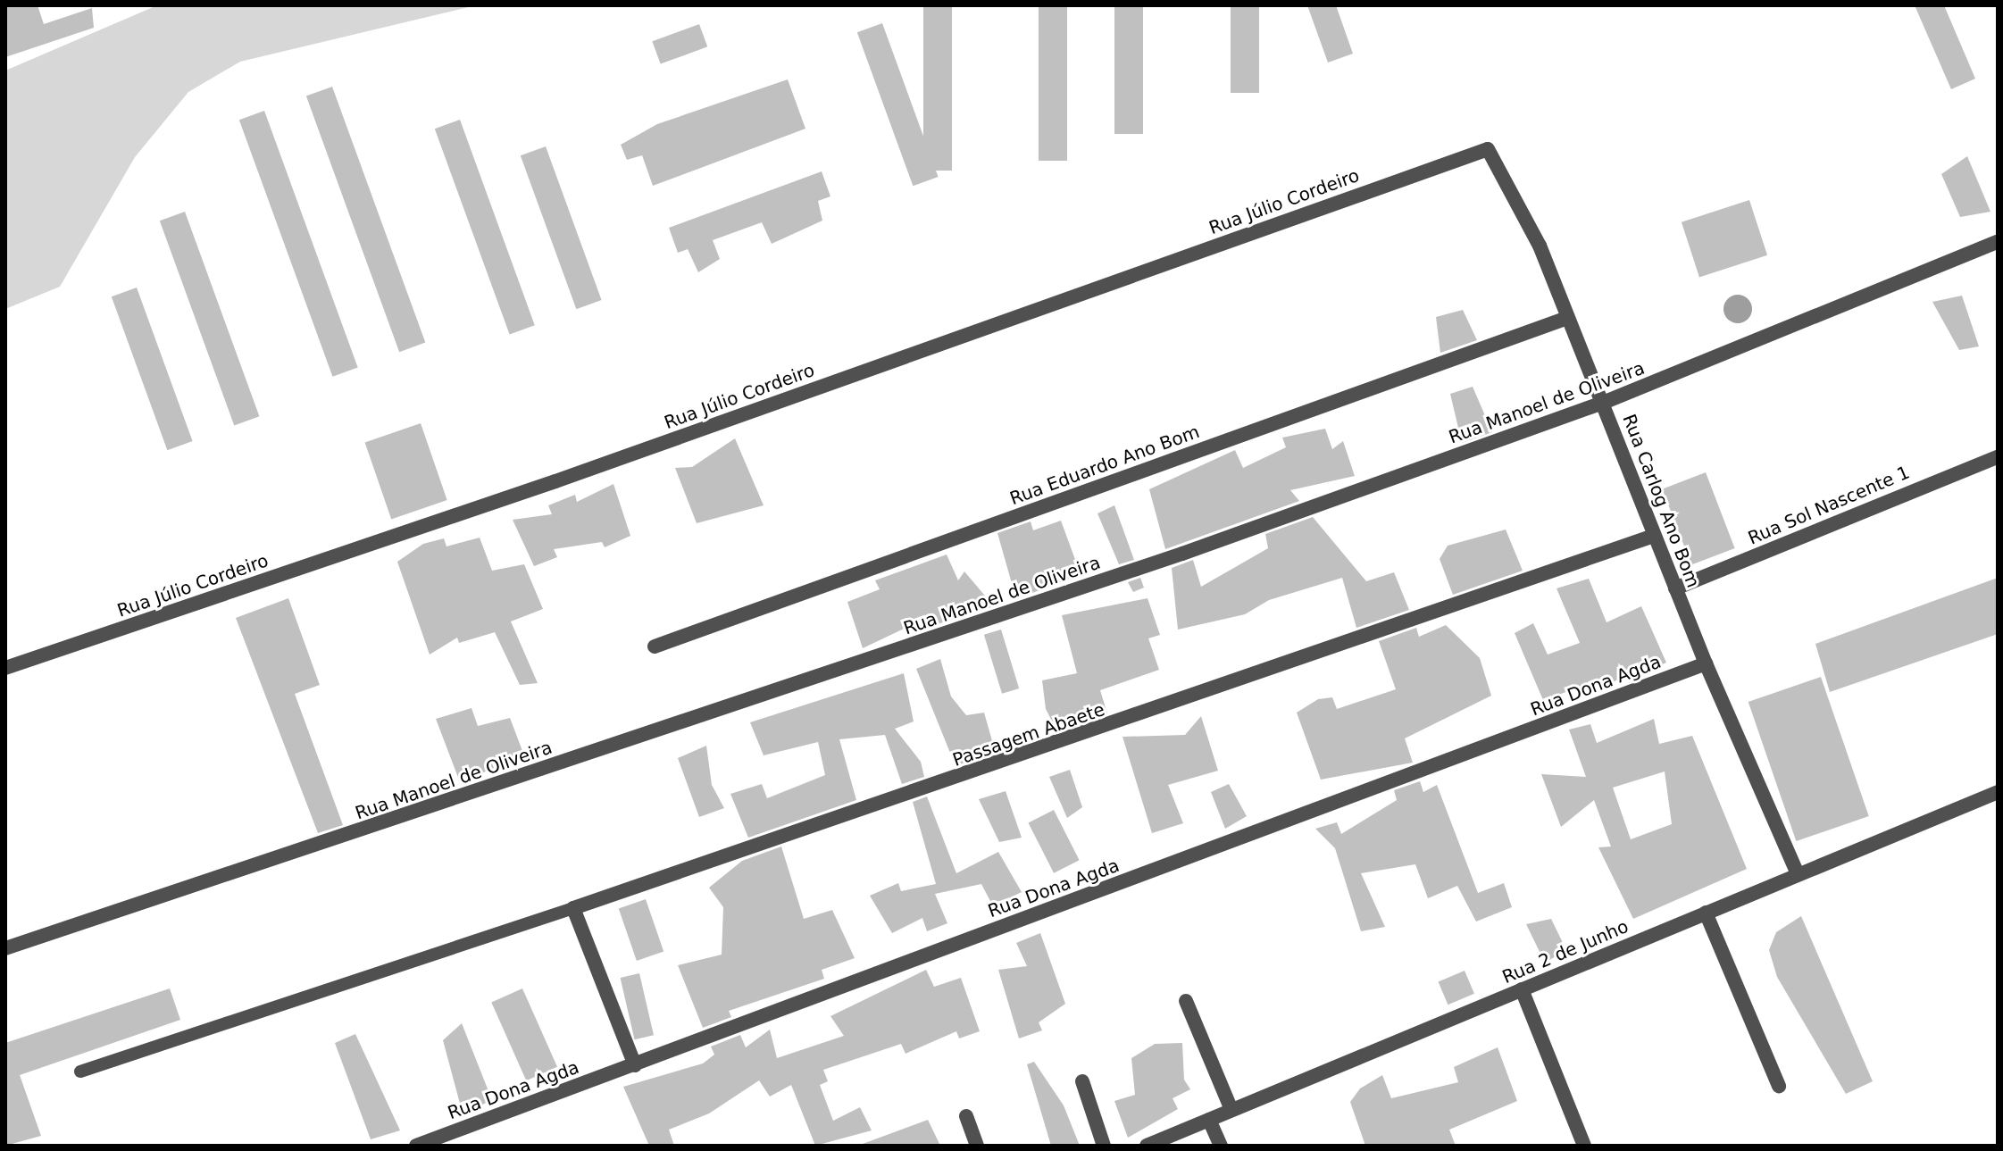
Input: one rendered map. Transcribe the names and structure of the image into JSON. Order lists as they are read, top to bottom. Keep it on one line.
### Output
{"streets":{"street":["Rua Júlio Cordeiro","Rua Manoel de Oliveira","Rua Eduardo Ano Bom","Rua Carlog Ano Bom","Rua Sol Nascente 1","Rua Dona Agda","Passagem Abaete","Rua 2 de Junho"]},"crossings":[["Rua Júlio Cordeiro","Rua Carlog Ano Bom"],["Rua Manoel de Oliveira","Rua Carlog Ano Bom"],["Rua Eduardo Ano Bom","Rua Carlog Ano Bom"],["Rua Carlog Ano Bom","Rua Sol Nascente 1"],["Rua Carlog Ano Bom","Rua Dona Agda"],["Rua Carlog Ano Bom","Passagem Abaete"],["Rua Carlog Ano Bom","Rua 2 de Junho"]]}
